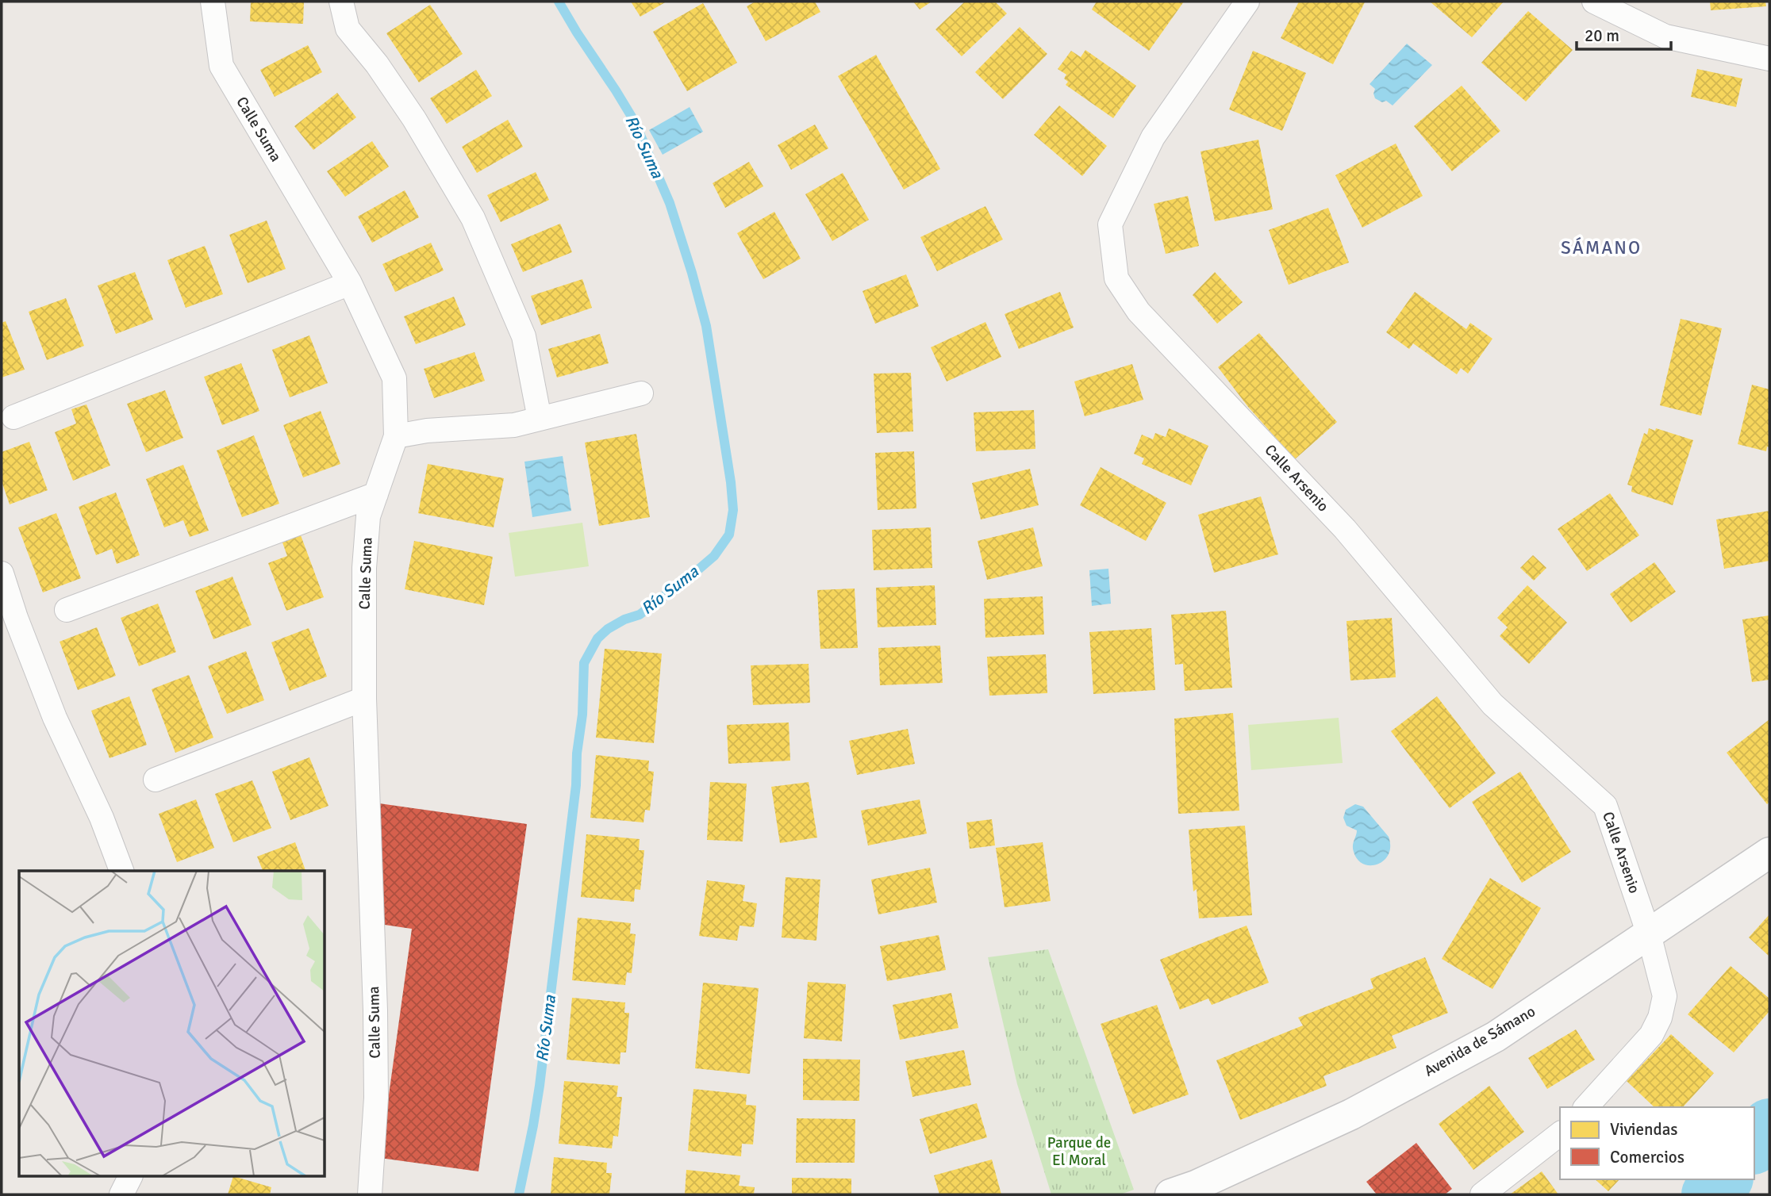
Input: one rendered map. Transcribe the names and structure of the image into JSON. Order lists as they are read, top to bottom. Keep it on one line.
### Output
{"streets":{"street":["Calle Suma","Calle Arsenio","Avenida de Sámano"]},"crossings":[["Calle Arsenio","Avenida de Sámano"]],"districts":["SÁMANO"],"water":["Río Suma"],"parks":["Parque de El Moral"],"legend":["Viviendas","Comercios"],"scale_bar":"20 m"}
